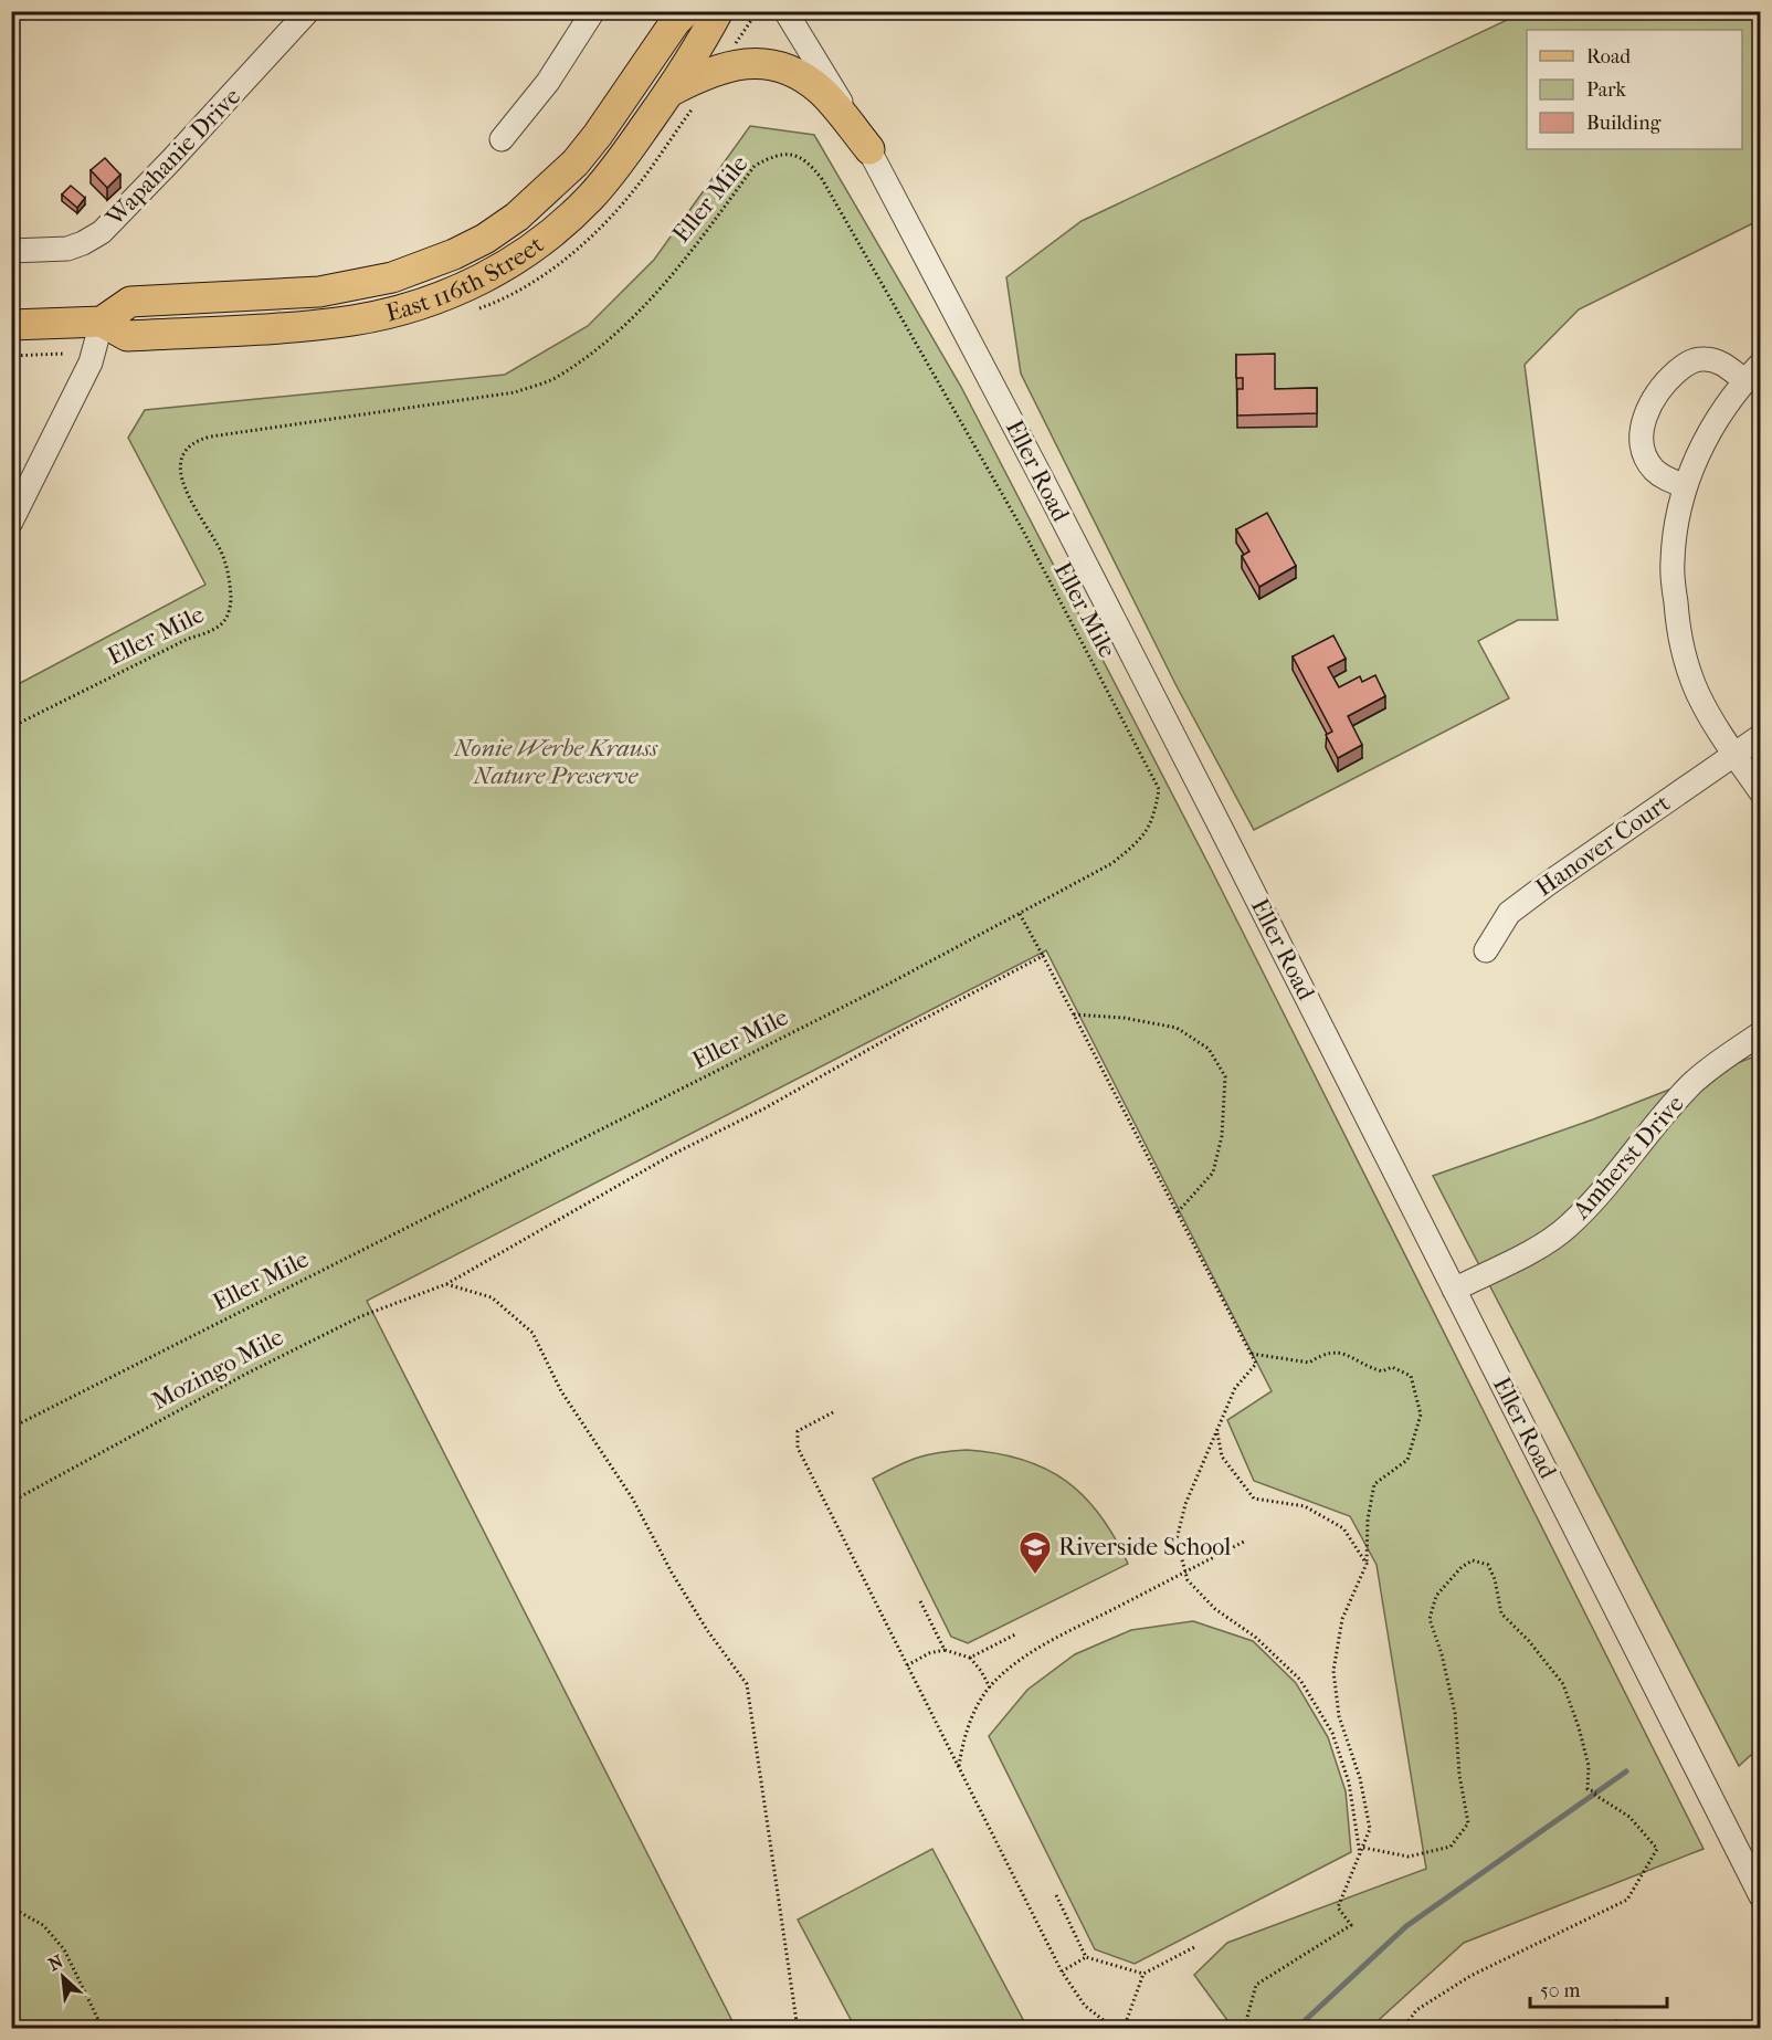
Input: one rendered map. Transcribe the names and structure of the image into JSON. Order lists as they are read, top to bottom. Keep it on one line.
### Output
{"streets":{"main road":["East 116th Street"],"street":["Wapahanie Drive","Eller Road","Hanover Court","Amherst Drive"],"path":["Eller Mile","Mozingo Mile"]},"crossings":[["Eller Road","Amherst Drive"]],"parks":["Nonie Werbe Krauss Nature Preserve"],"places":{"school or university":["Riverside School"]},"legend":["Road","Park","Building"],"scale_bar":"50 m","north":"top left"}
